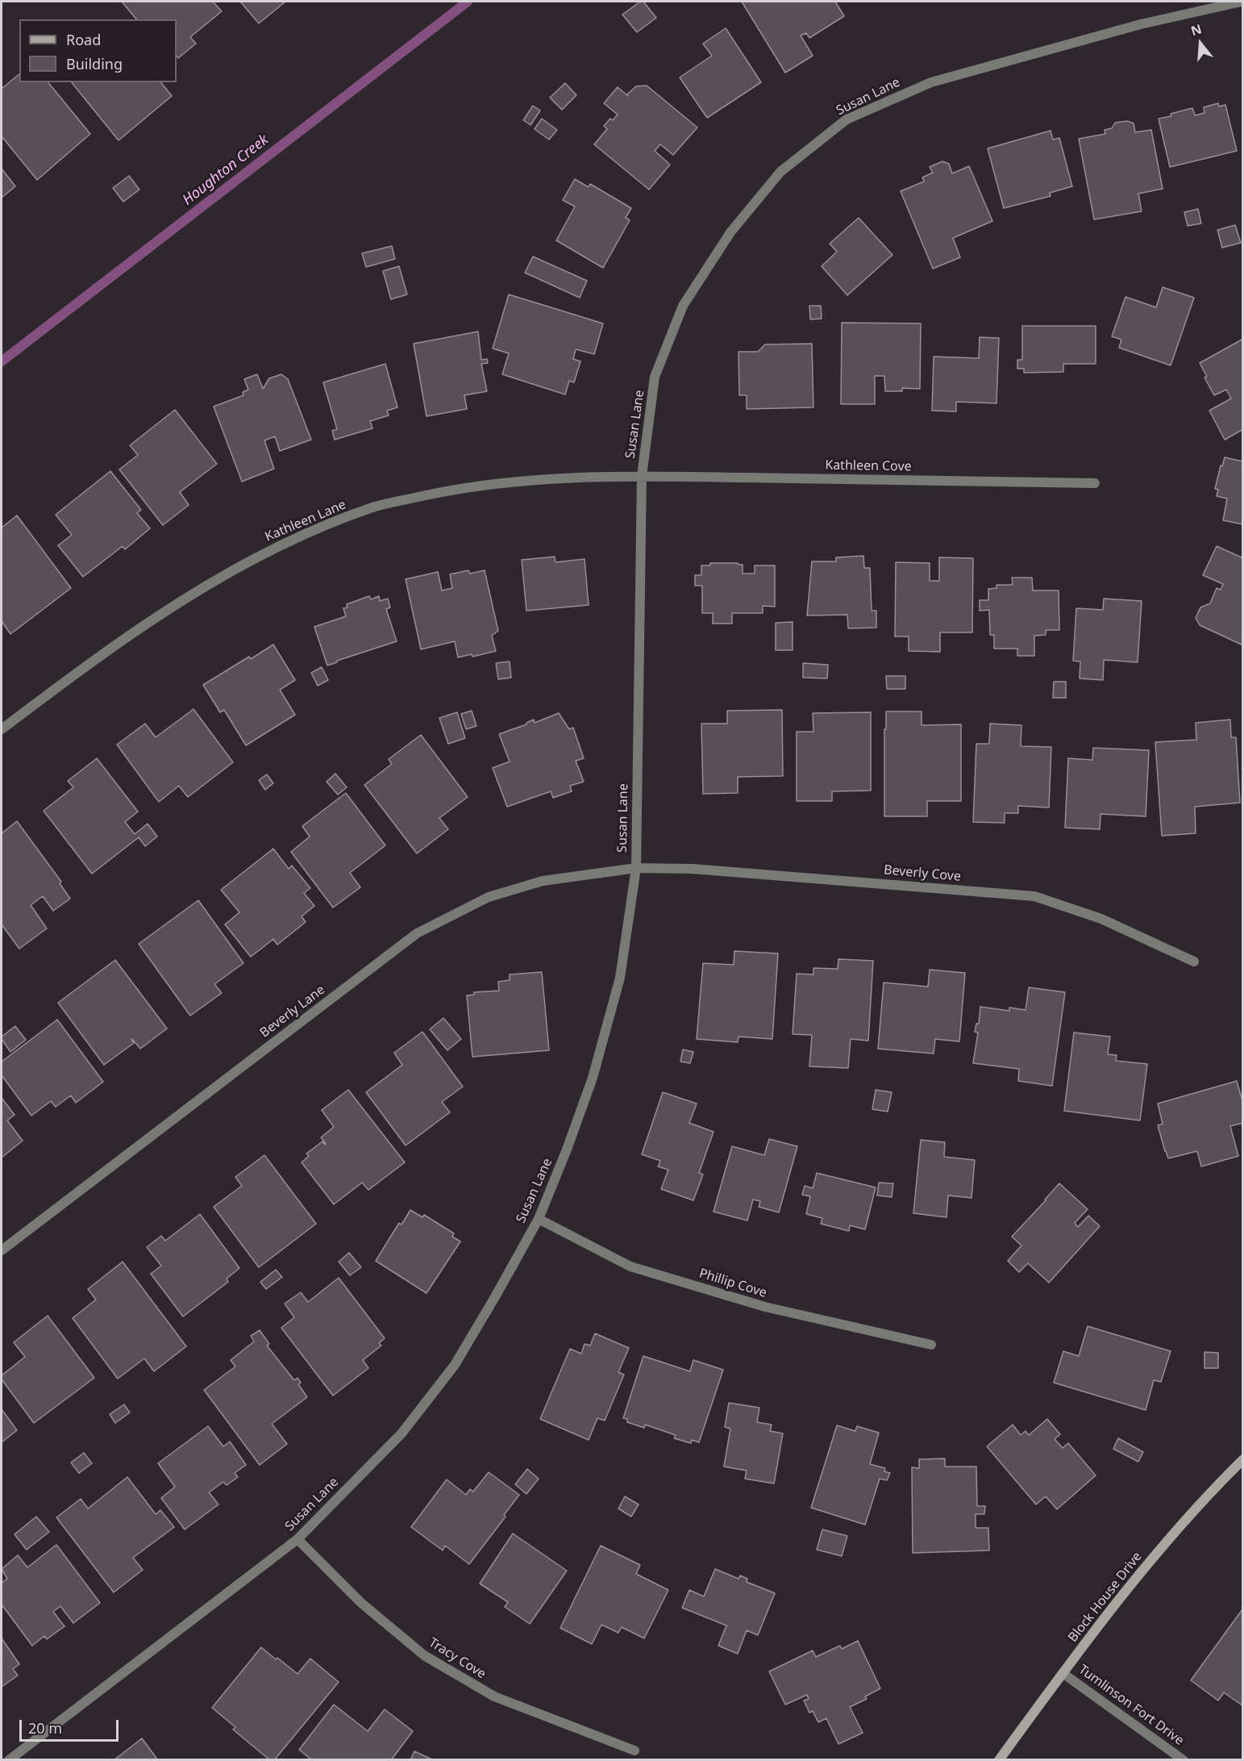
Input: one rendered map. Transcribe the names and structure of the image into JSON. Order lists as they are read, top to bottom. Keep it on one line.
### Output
{"streets":{"street":["Susan Lane","Kathleen Cove","Kathleen Lane","Beverly Cove","Beverly Lane","Phillip Cove","Block House Drive","Tracy Cove","Tumlinson Fort Drive"]},"crossings":[["Susan Lane","Kathleen Cove"],["Susan Lane","Kathleen Lane"],["Susan Lane","Beverly Cove"],["Susan Lane","Beverly Lane"],["Susan Lane","Phillip Cove"],["Susan Lane","Tracy Cove"],["Kathleen Cove","Kathleen Lane"],["Beverly Cove","Beverly Lane"],["Block House Drive","Tumlinson Fort Drive"]],"water":["Houghton Creek"],"legend":["Road","Building"],"scale_bar":"20 m","north":"top"}
